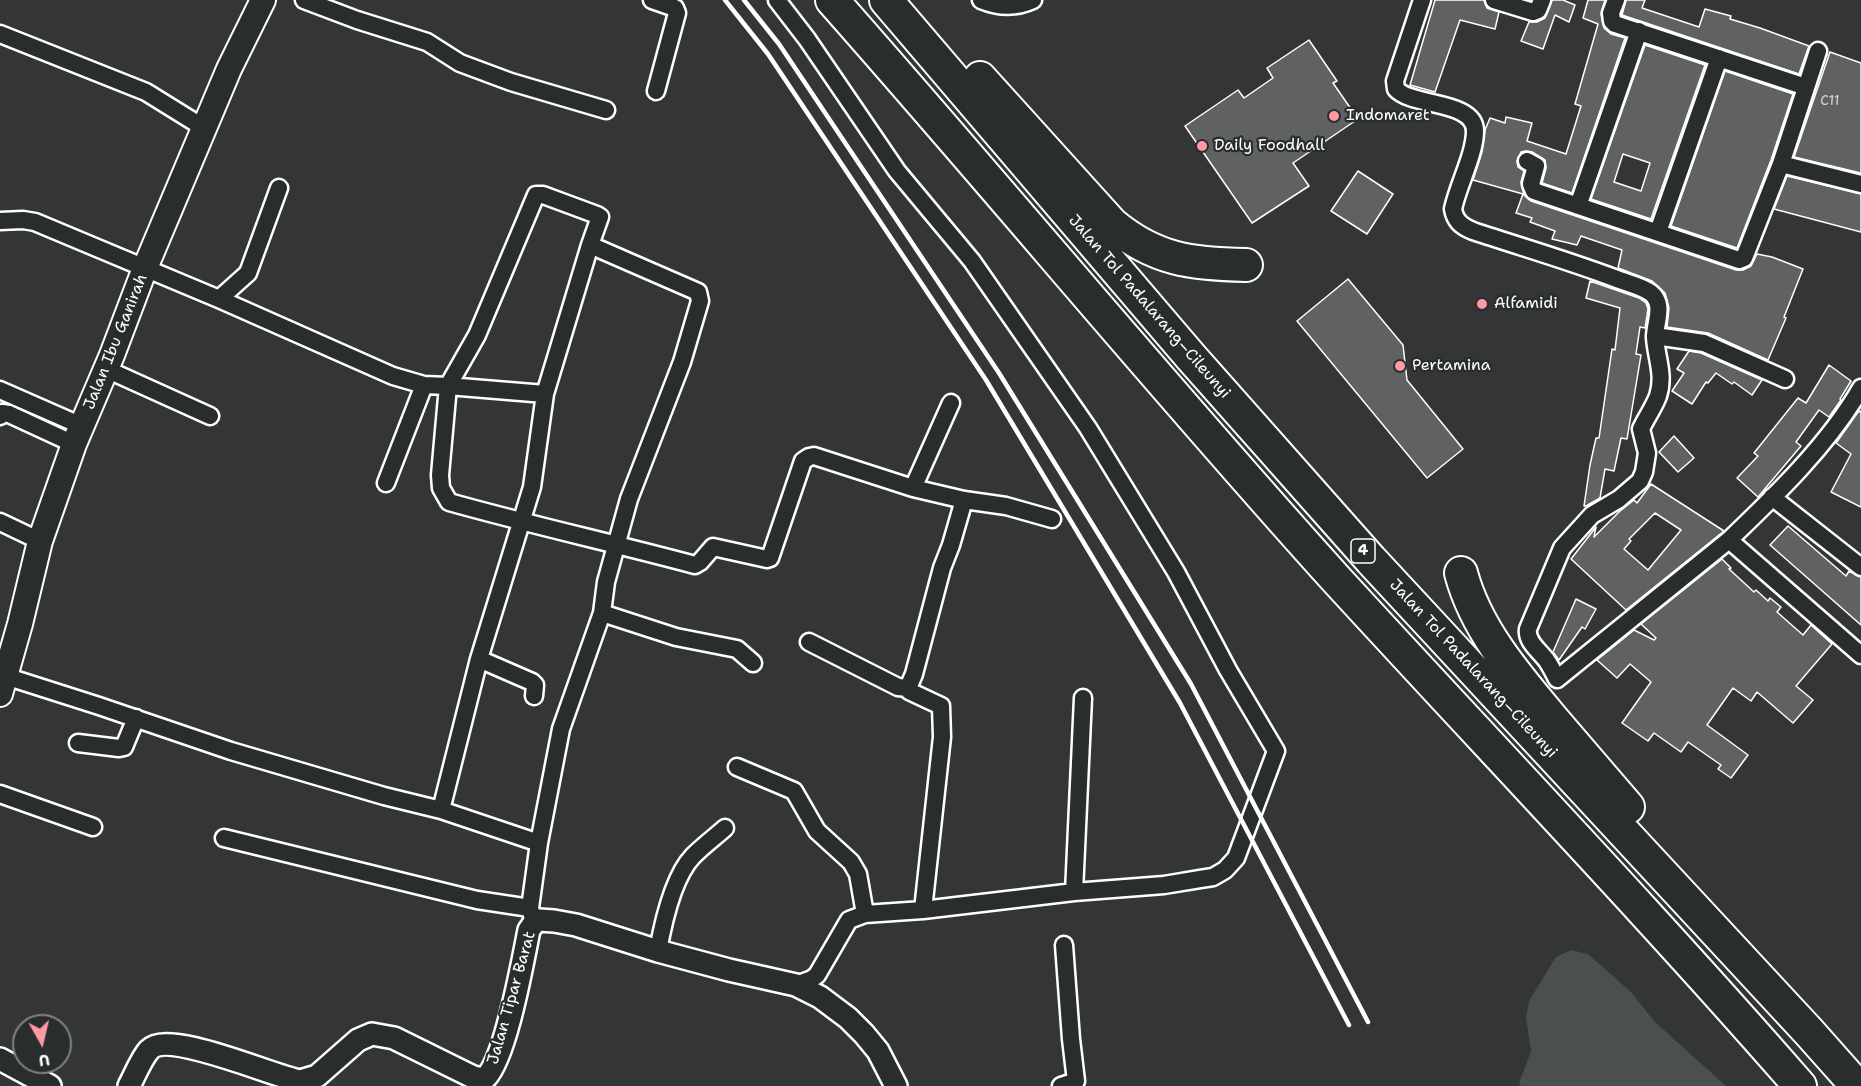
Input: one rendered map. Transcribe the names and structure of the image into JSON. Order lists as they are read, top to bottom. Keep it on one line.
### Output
{"streets":{"highway":["Jalan Tol Padalarang–Cileunyi","4"],"main road":["Jalan Ibu Ganirah"],"street":["Jalan Tipar Barat"]},"places":["Indomaret","Daily Foodhall","Alfamidi","Pertamina"],"house_numbers":["C11"],"north":"bottom"}
